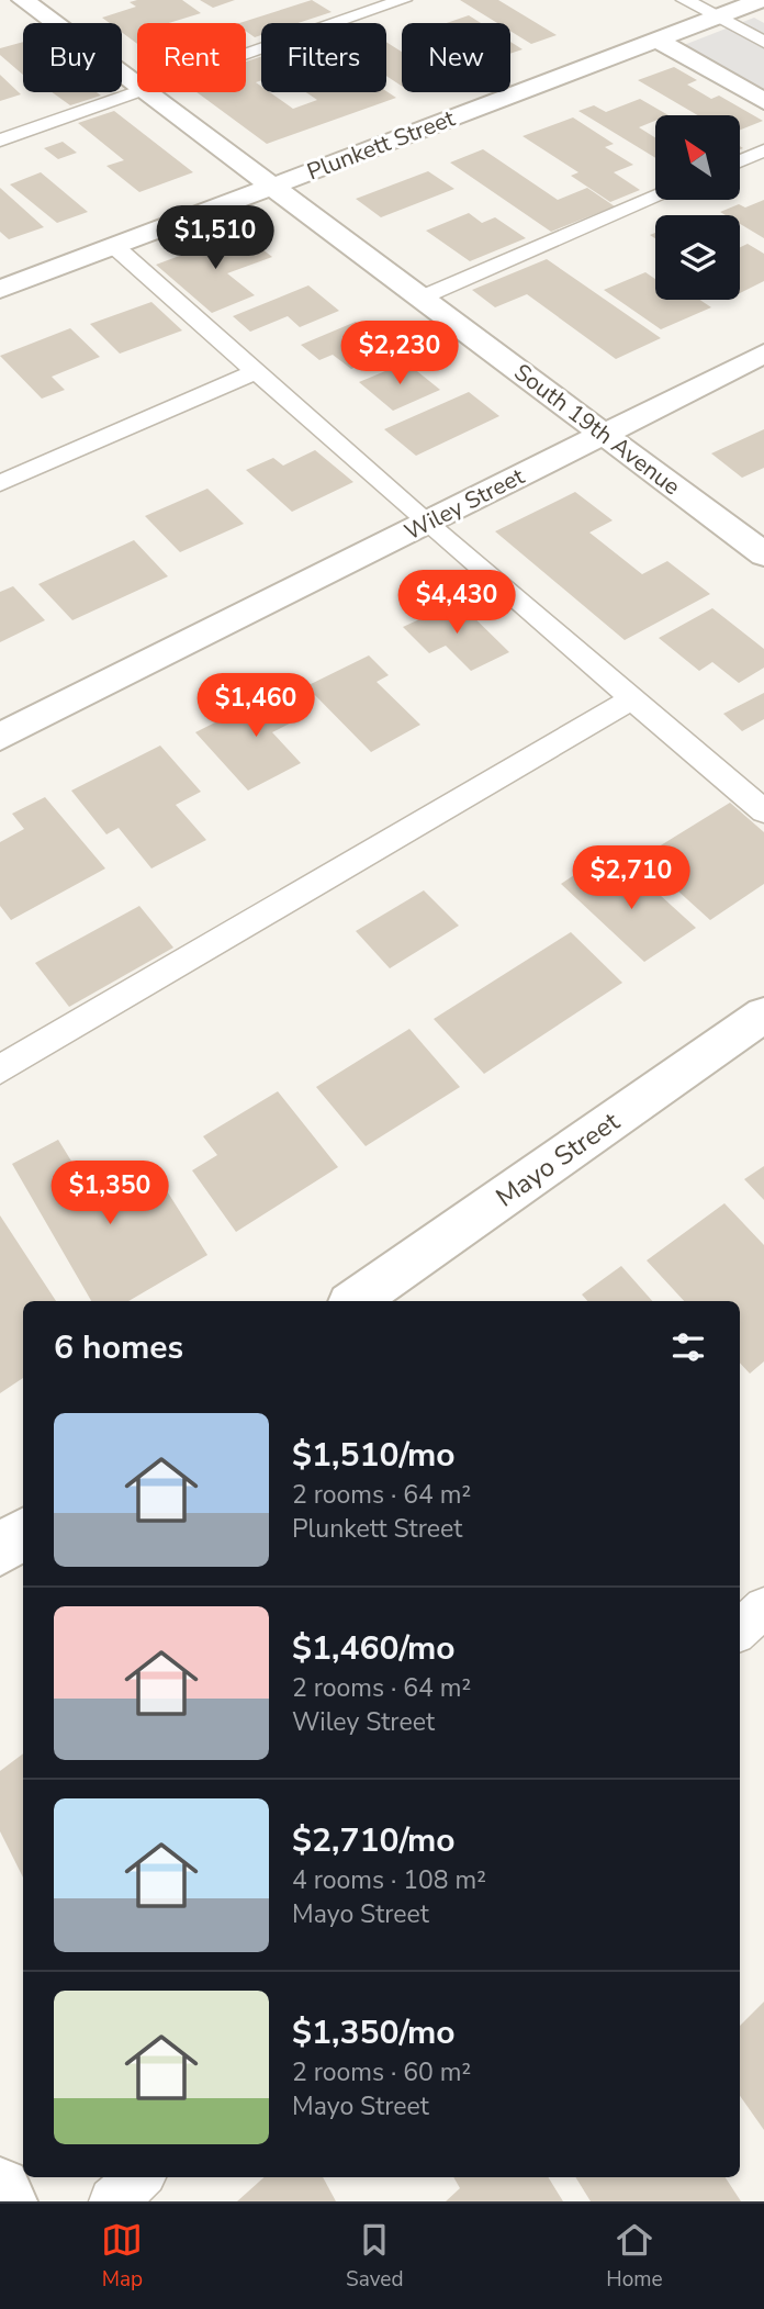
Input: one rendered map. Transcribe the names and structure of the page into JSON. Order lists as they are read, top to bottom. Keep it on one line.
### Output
{"streets":{"street":["Plunkett Street","South 19th Avenue","Wiley Street","Mayo Street"]},"crossings":[["Plunkett Street","South 19th Avenue"],["South 19th Avenue","Wiley Street"]],"north":"top left","page":{"chip":["Buy","Rent","Filters","New"],"price":["$1,510","$2,230","$4,430","$1,460","$2,710","$1,350"],"heading":"6 homes","list":[{"name":"$1,510/mo","note":"2 rooms · 64 m² · Plunkett Street"},{"name":"$1,460/mo","note":"2 rooms · 64 m² · Wiley Street"},{"name":"$2,710/mo","note":"4 rooms · 108 m² · Mayo Street"},{"name":"$1,350/mo","note":"2 rooms · 60 m² · Mayo Street"}],"tabs":["Map","Saved","Home"]}}
